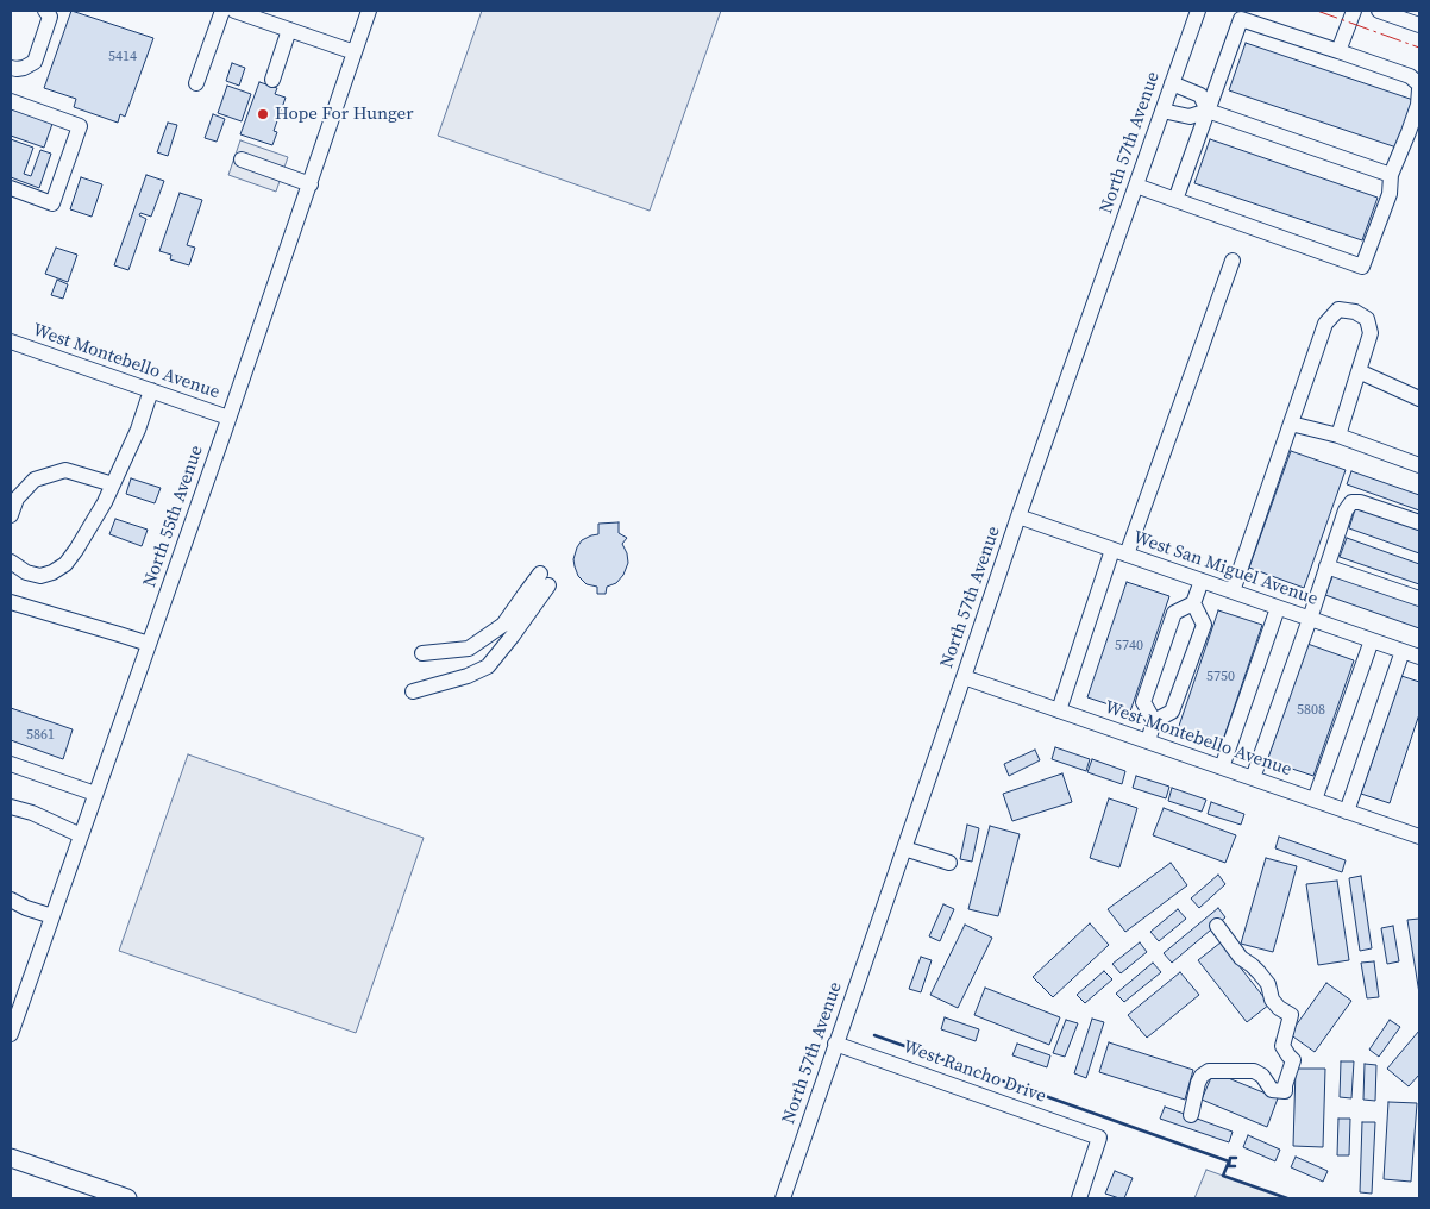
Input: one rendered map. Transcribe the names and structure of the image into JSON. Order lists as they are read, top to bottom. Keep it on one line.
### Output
{"streets":{"street":["North 57th Avenue","West Montebello Avenue","North 55th Avenue","West San Miguel Avenue","West Rancho Drive"]},"crossings":[["North 57th Avenue","West Montebello Avenue"],["North 57th Avenue","West San Miguel Avenue"],["North 57th Avenue","West Rancho Drive"],["West Montebello Avenue","North 55th Avenue"]],"places":["Hope For Hunger"],"house_numbers":["5414","5740","5750","5808","5861"]}
